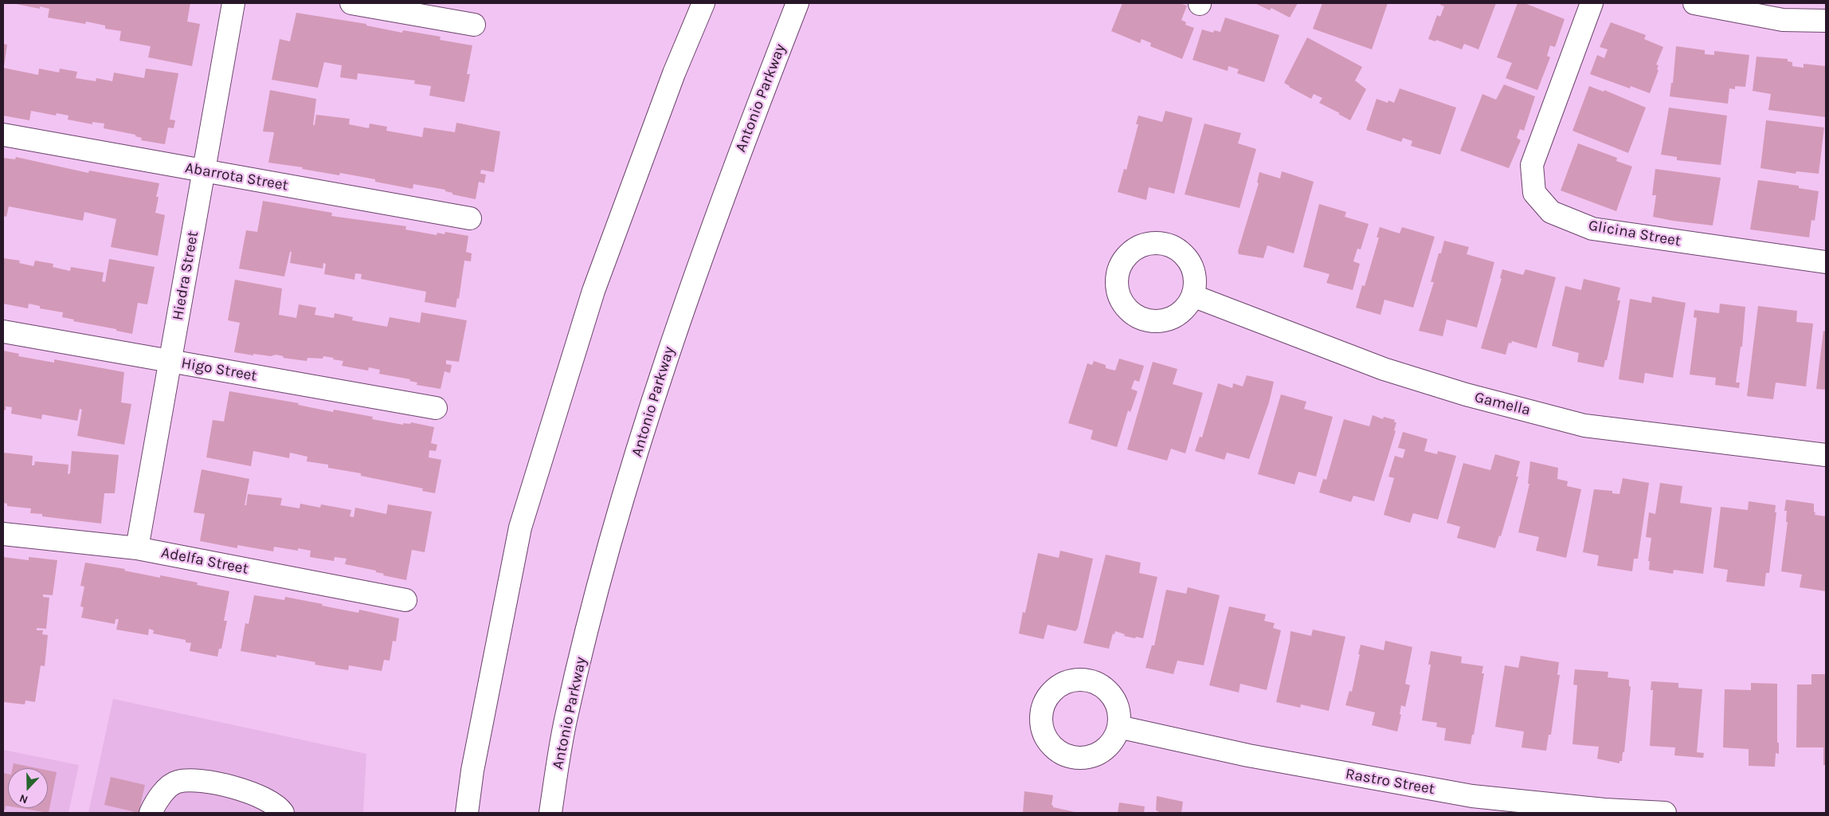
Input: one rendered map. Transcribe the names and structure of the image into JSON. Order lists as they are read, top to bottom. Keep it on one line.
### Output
{"streets":{"street":["Antonio Parkway","Abarrota Street","Glicina Street","Hiedra Street","Higo Street","Gamella","Adelfa Street","Rastro Street"]},"crossings":[["Abarrota Street","Hiedra Street"],["Hiedra Street","Higo Street"],["Hiedra Street","Adelfa Street"]],"north":"bottom"}
